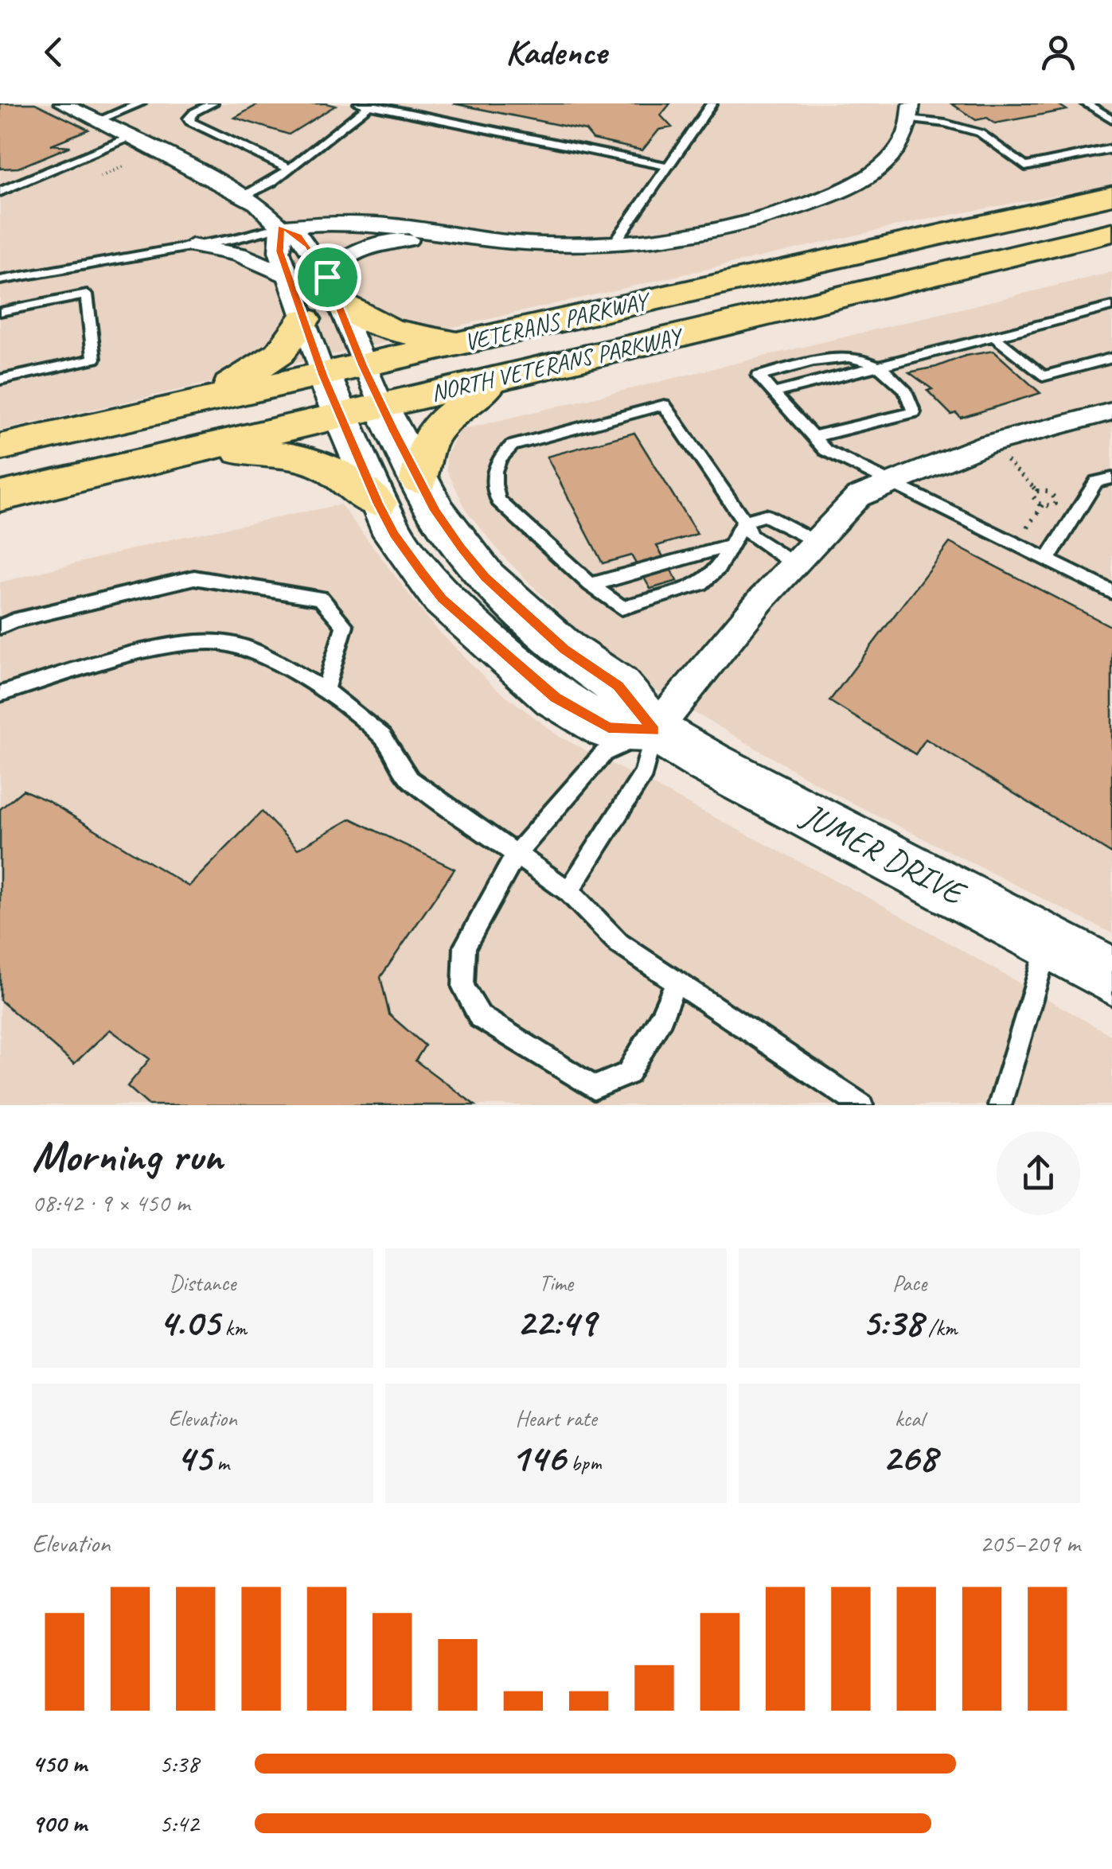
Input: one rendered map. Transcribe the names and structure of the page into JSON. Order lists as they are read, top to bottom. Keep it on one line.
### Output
{"streets":{"highway":["VETERANS PARKWAY","NORTH VETERANS PARKWAY"],"street":["JUMER DRIVE"]},"crossings":[["VETERANS PARKWAY","JUMER DRIVE"],["NORTH VETERANS PARKWAY","JUMER DRIVE"]],"page":{"header":"Kadence","heading":["Morning run","08:42 · 9 × 450 m"],"stats":[["Distance","4.05 km"],["Time","22:49"],["Pace","5:38 /km"],["Elevation","45 m"],["Heart rate","146 bpm"],["kcal","268"]],"chart":["Elevation","205–209 m"],"list":[{"name":"450 m","note":"5:38"},{"name":"900 m","note":"5:42"}]}}
